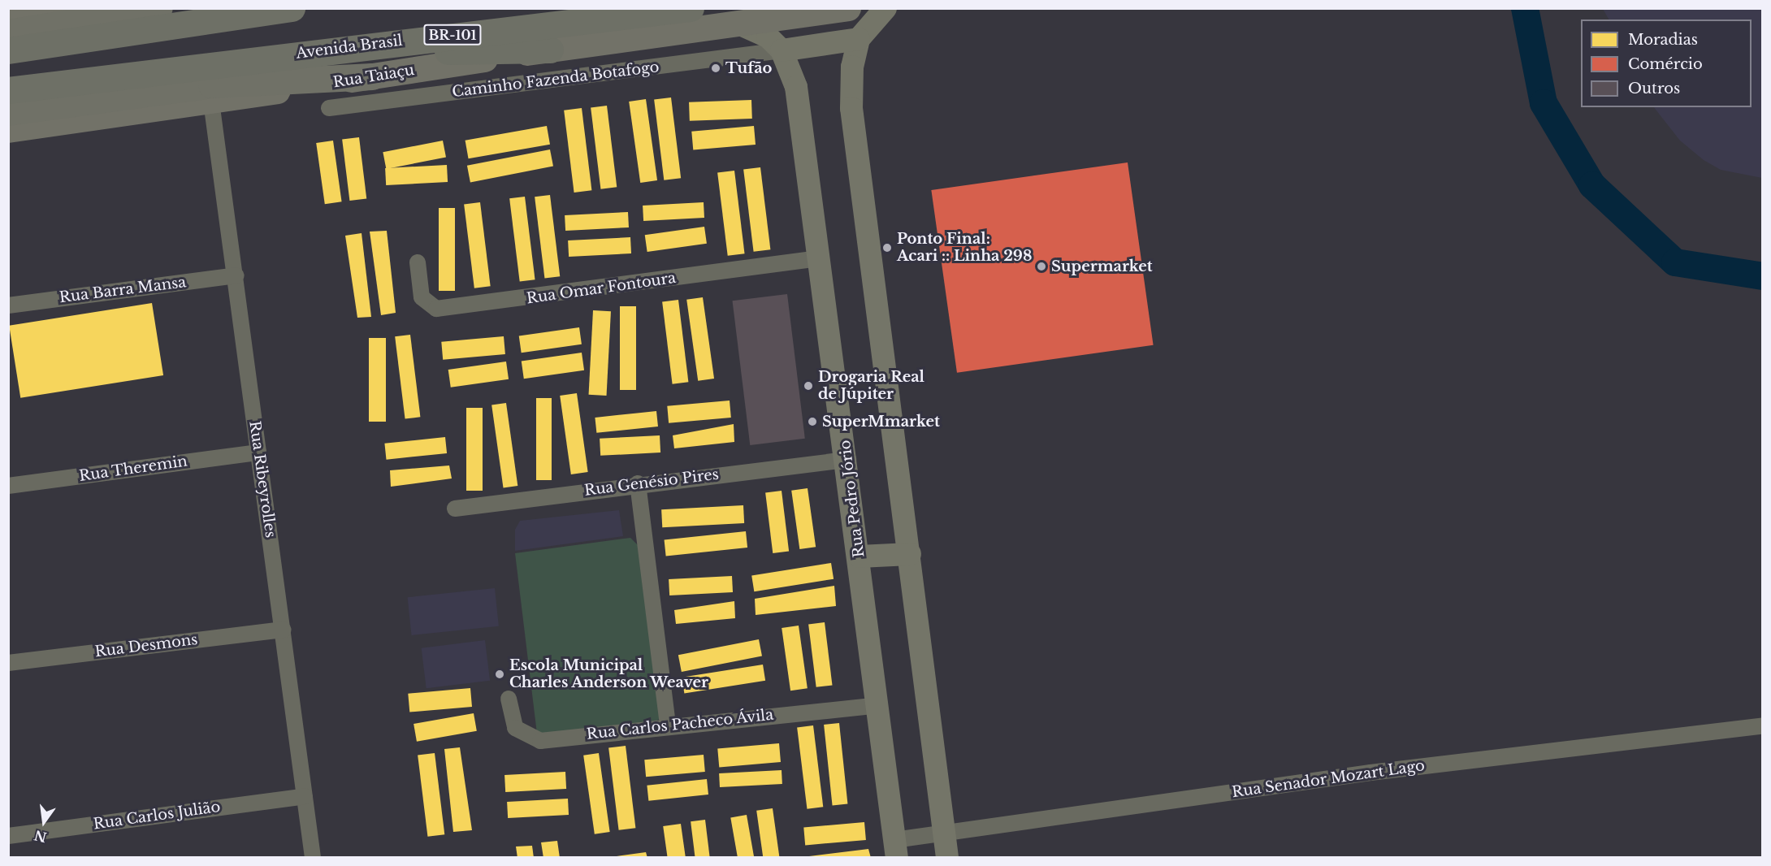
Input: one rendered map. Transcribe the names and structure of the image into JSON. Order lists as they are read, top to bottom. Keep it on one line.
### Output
{"streets":{"highway":["BR-101","Avenida Brasil"],"main road":["Rua Taiaçu","Rua Pedro Jório"],"street":["Caminho Fazenda Botafogo","Rua Omar Fontoura","Rua Barra Mansa","Rua Theremin","Rua Ribeyrolles","Rua Genésio Pires","Rua Desmons","Rua Carlos Pacheco Ávila","Rua Senador Mozart Lago","Rua Carlos Julião"]},"crossings":[["Avenida Brasil","Rua Taiaçu"],["Rua Taiaçu","Rua Ribeyrolles"],["Rua Taiaçu","Rua Pedro Jório"],["Caminho Fazenda Botafogo","Rua Pedro Jório"],["Rua Omar Fontoura","Rua Pedro Jório"],["Rua Barra Mansa","Rua Ribeyrolles"],["Rua Theremin","Rua Ribeyrolles"],["Rua Ribeyrolles","Rua Desmons"],["Rua Ribeyrolles","Rua Carlos Julião"],["Rua Genésio Pires","Rua Pedro Jório"],["Rua Pedro Jório","Rua Carlos Pacheco Ávila"],["Rua Pedro Jório","Rua Senador Mozart Lago"]],"places":["Tufão","Ponto Final: Acari :: Linha 298","Supermarket","Drogaria Real de Júpiter","SuperMmarket","Escola Municipal Charles Anderson Weaver"],"legend":["Moradias","Comércio","Outros"],"north":"bottom"}
